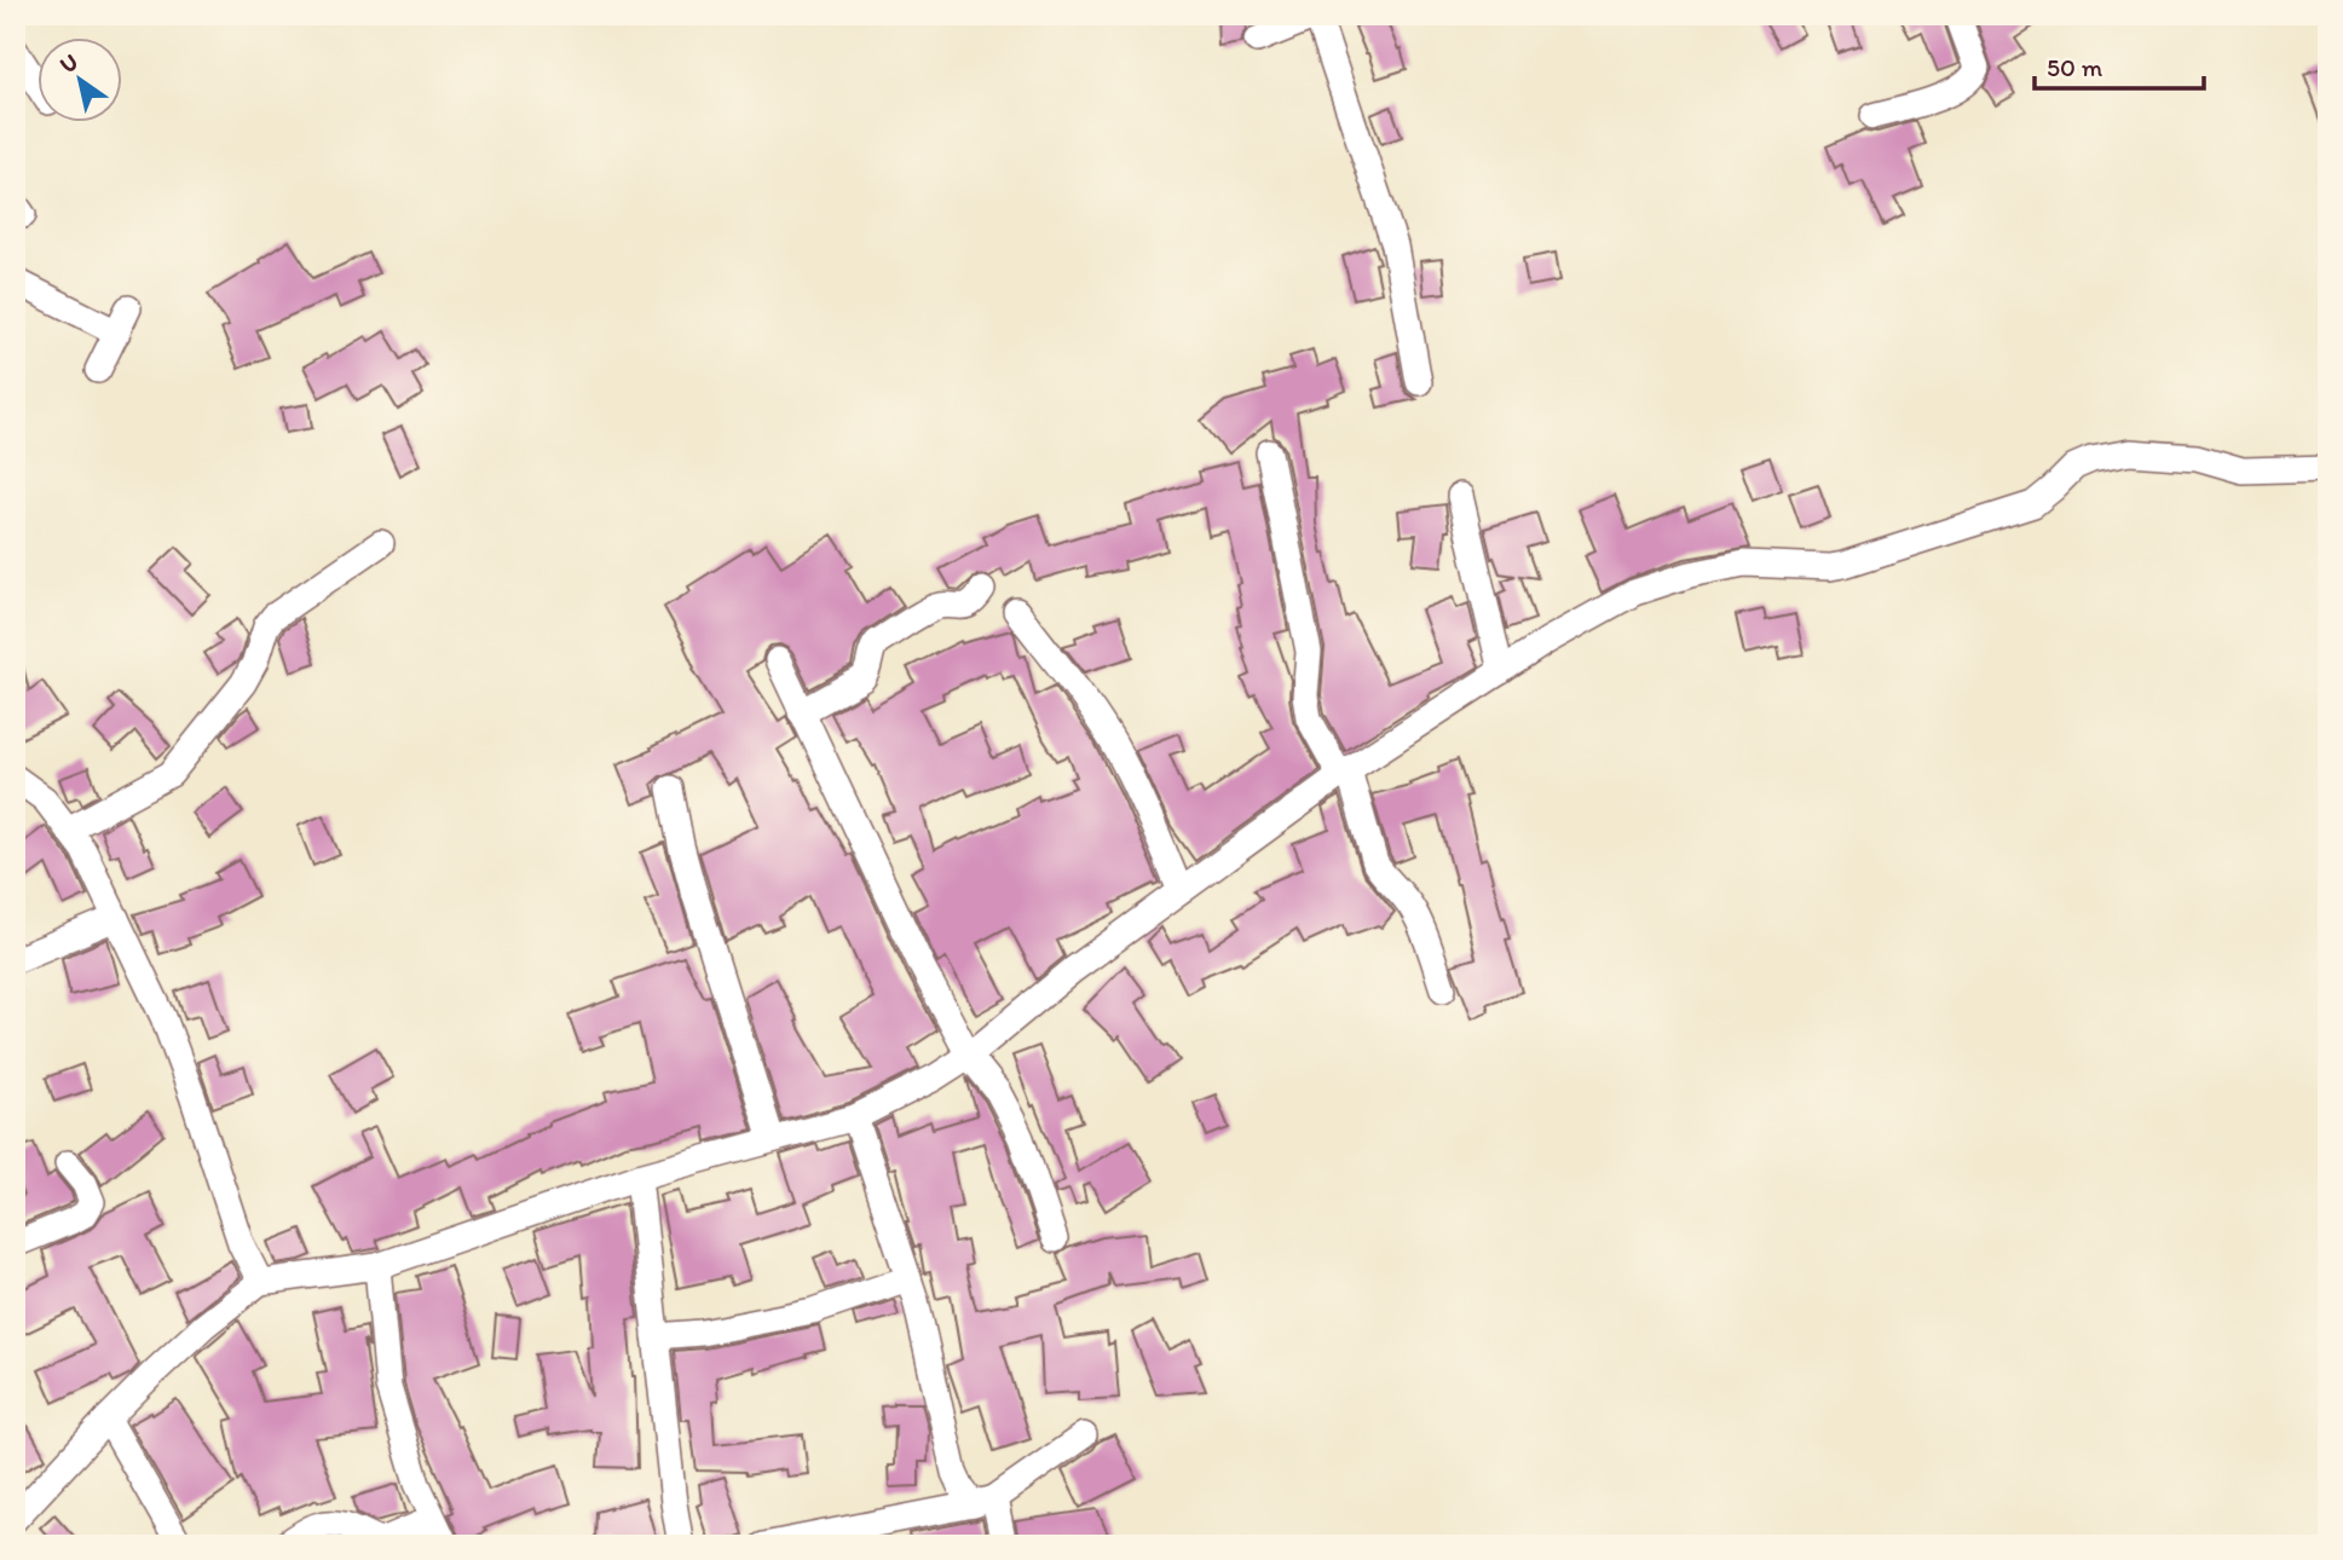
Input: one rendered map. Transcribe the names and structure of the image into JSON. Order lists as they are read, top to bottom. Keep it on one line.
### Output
{"scale_bar":"50 m","north":"top left"}
